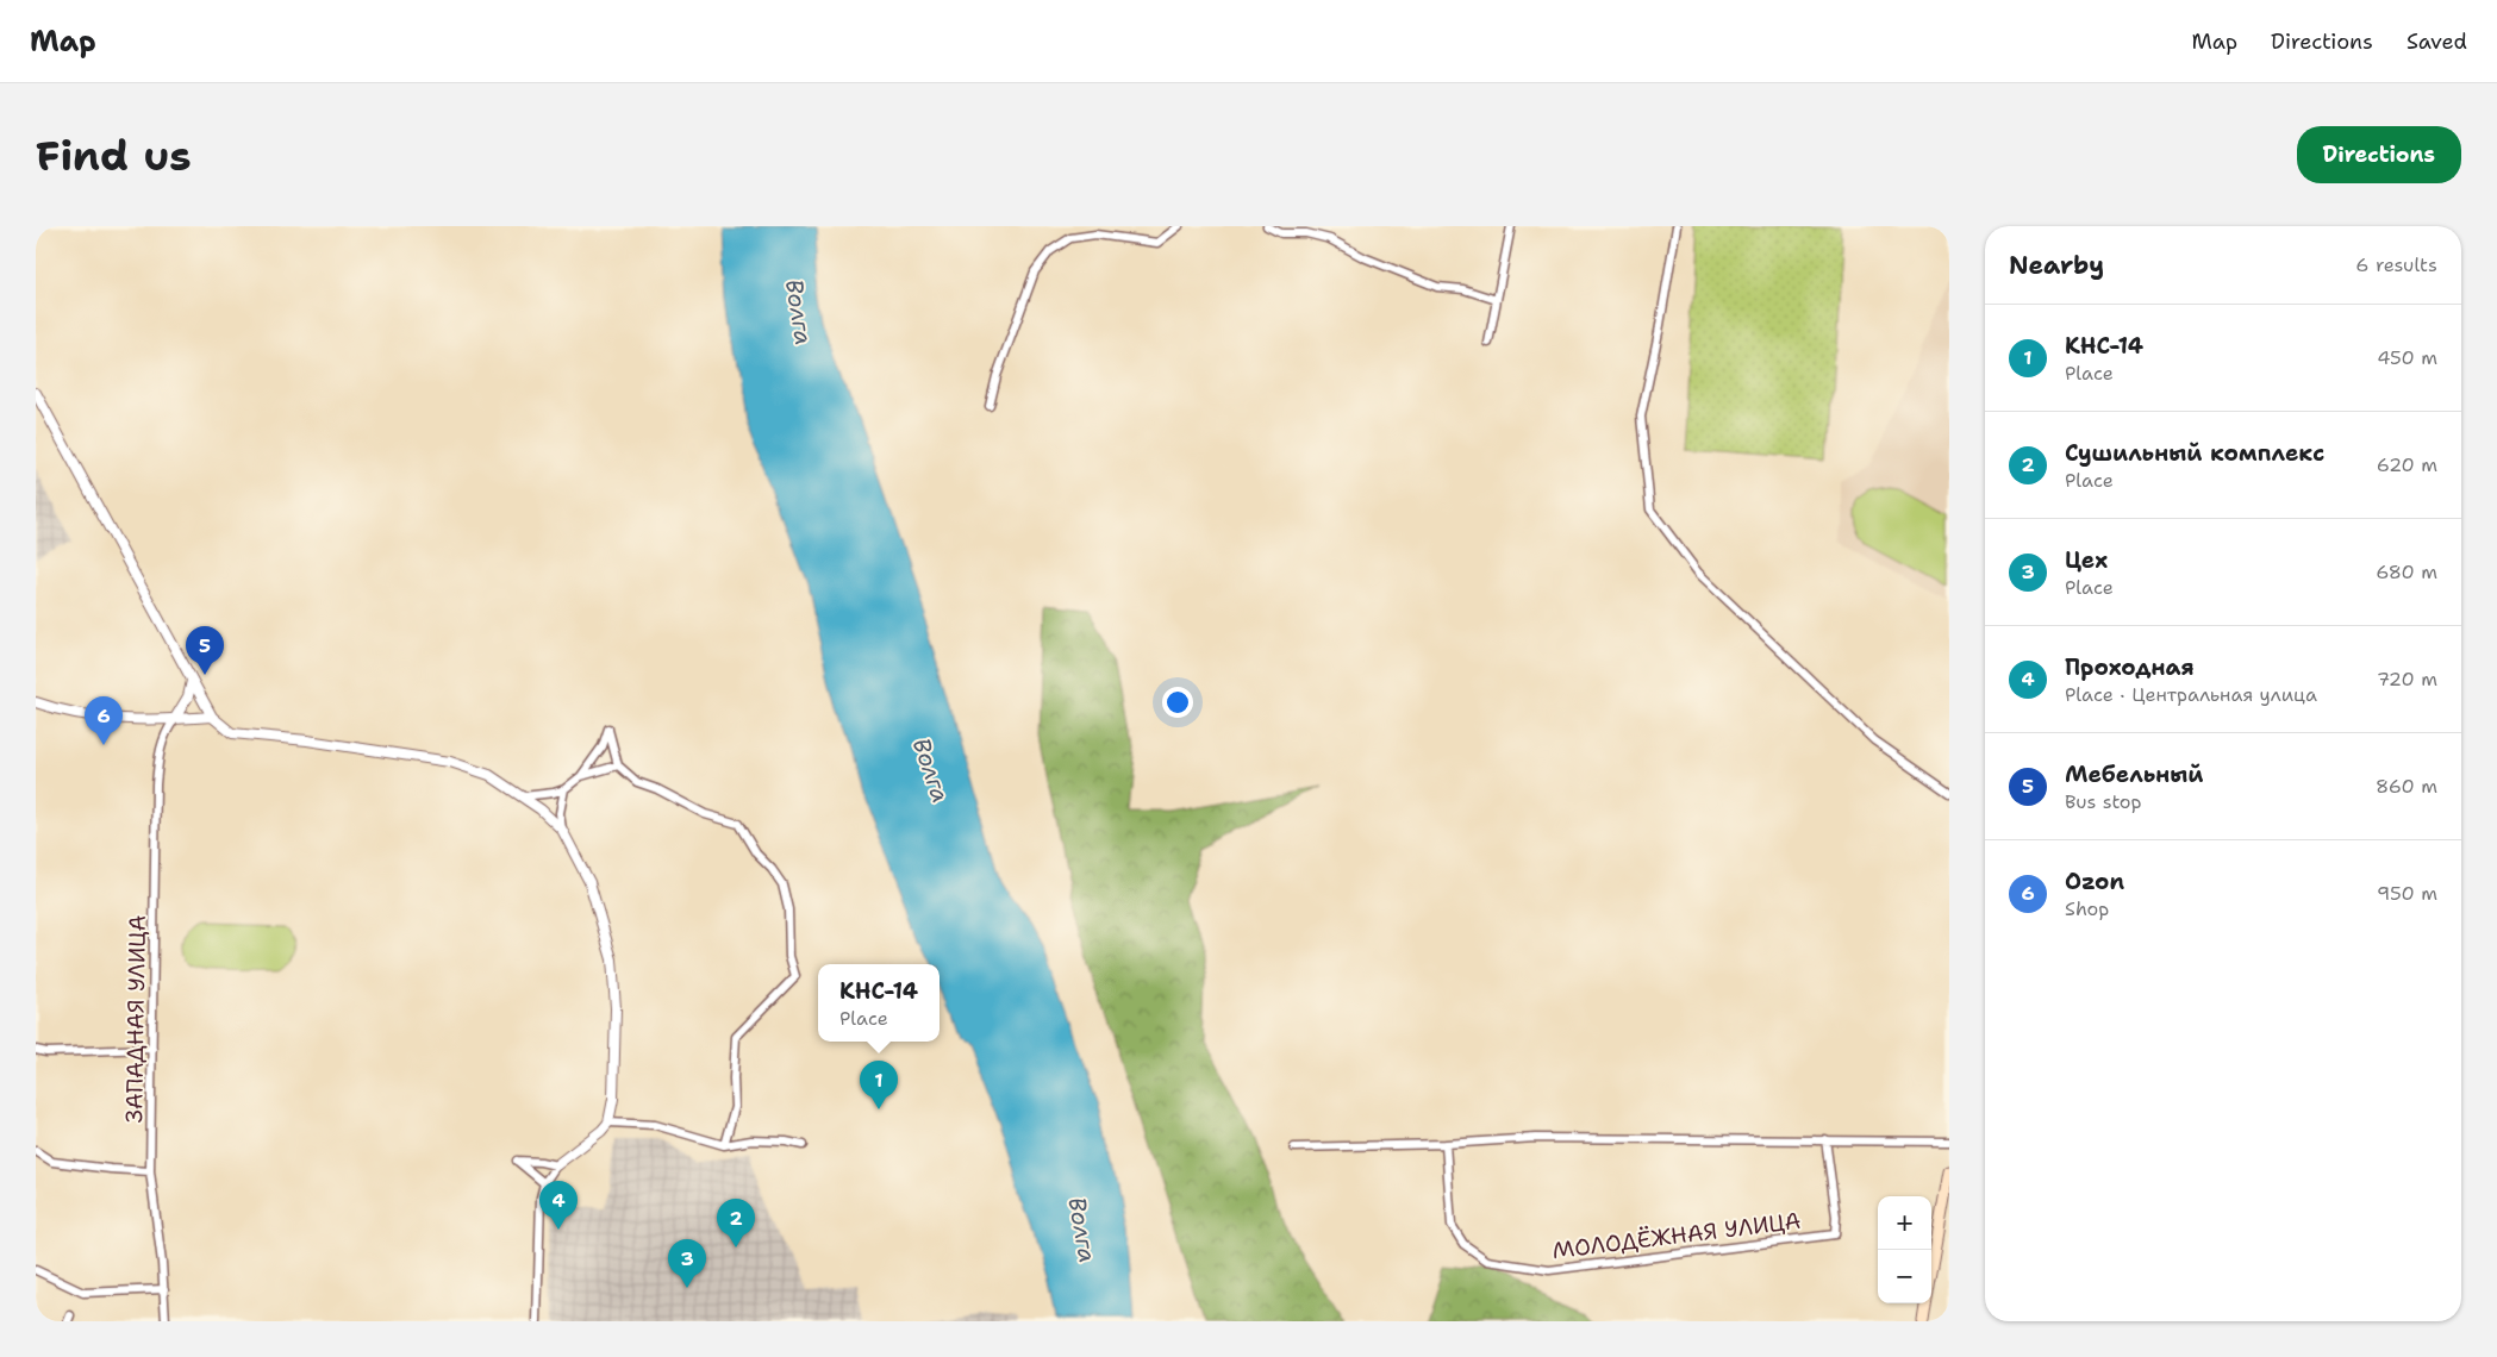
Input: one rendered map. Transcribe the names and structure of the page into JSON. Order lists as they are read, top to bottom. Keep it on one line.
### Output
{"streets":{"street":["ЗАПАДНАЯ УЛИЦА","МОЛОДЁЖНАЯ УЛИЦА"]},"water":["Волга"],"page":{"header":"Map","nav":["Map","Directions","Saved"],"buttons":"Directions","title":"Find us","heading":["Nearby","6 results"],"list":[{"mark":"1","name":"КНС-14","note":"Place","value":"450 m"},{"mark":"2","name":"Сушильный комплекс","note":"Place","value":"620 m"},{"mark":"3","name":"Цех","note":"Place","value":"680 m"},{"mark":"4","name":"Проходная","note":"Place · Центральная улица","value":"720 m"},{"mark":"5","name":"Мебельный","note":"Bus stop","value":"860 m"},{"mark":"6","name":"Ozon","note":"Shop","value":"950 m"}],"pins":["5","6","1","4","2","3"],"popup":["КНС-14","Place"],"map_buttons":["+","−"]}}
